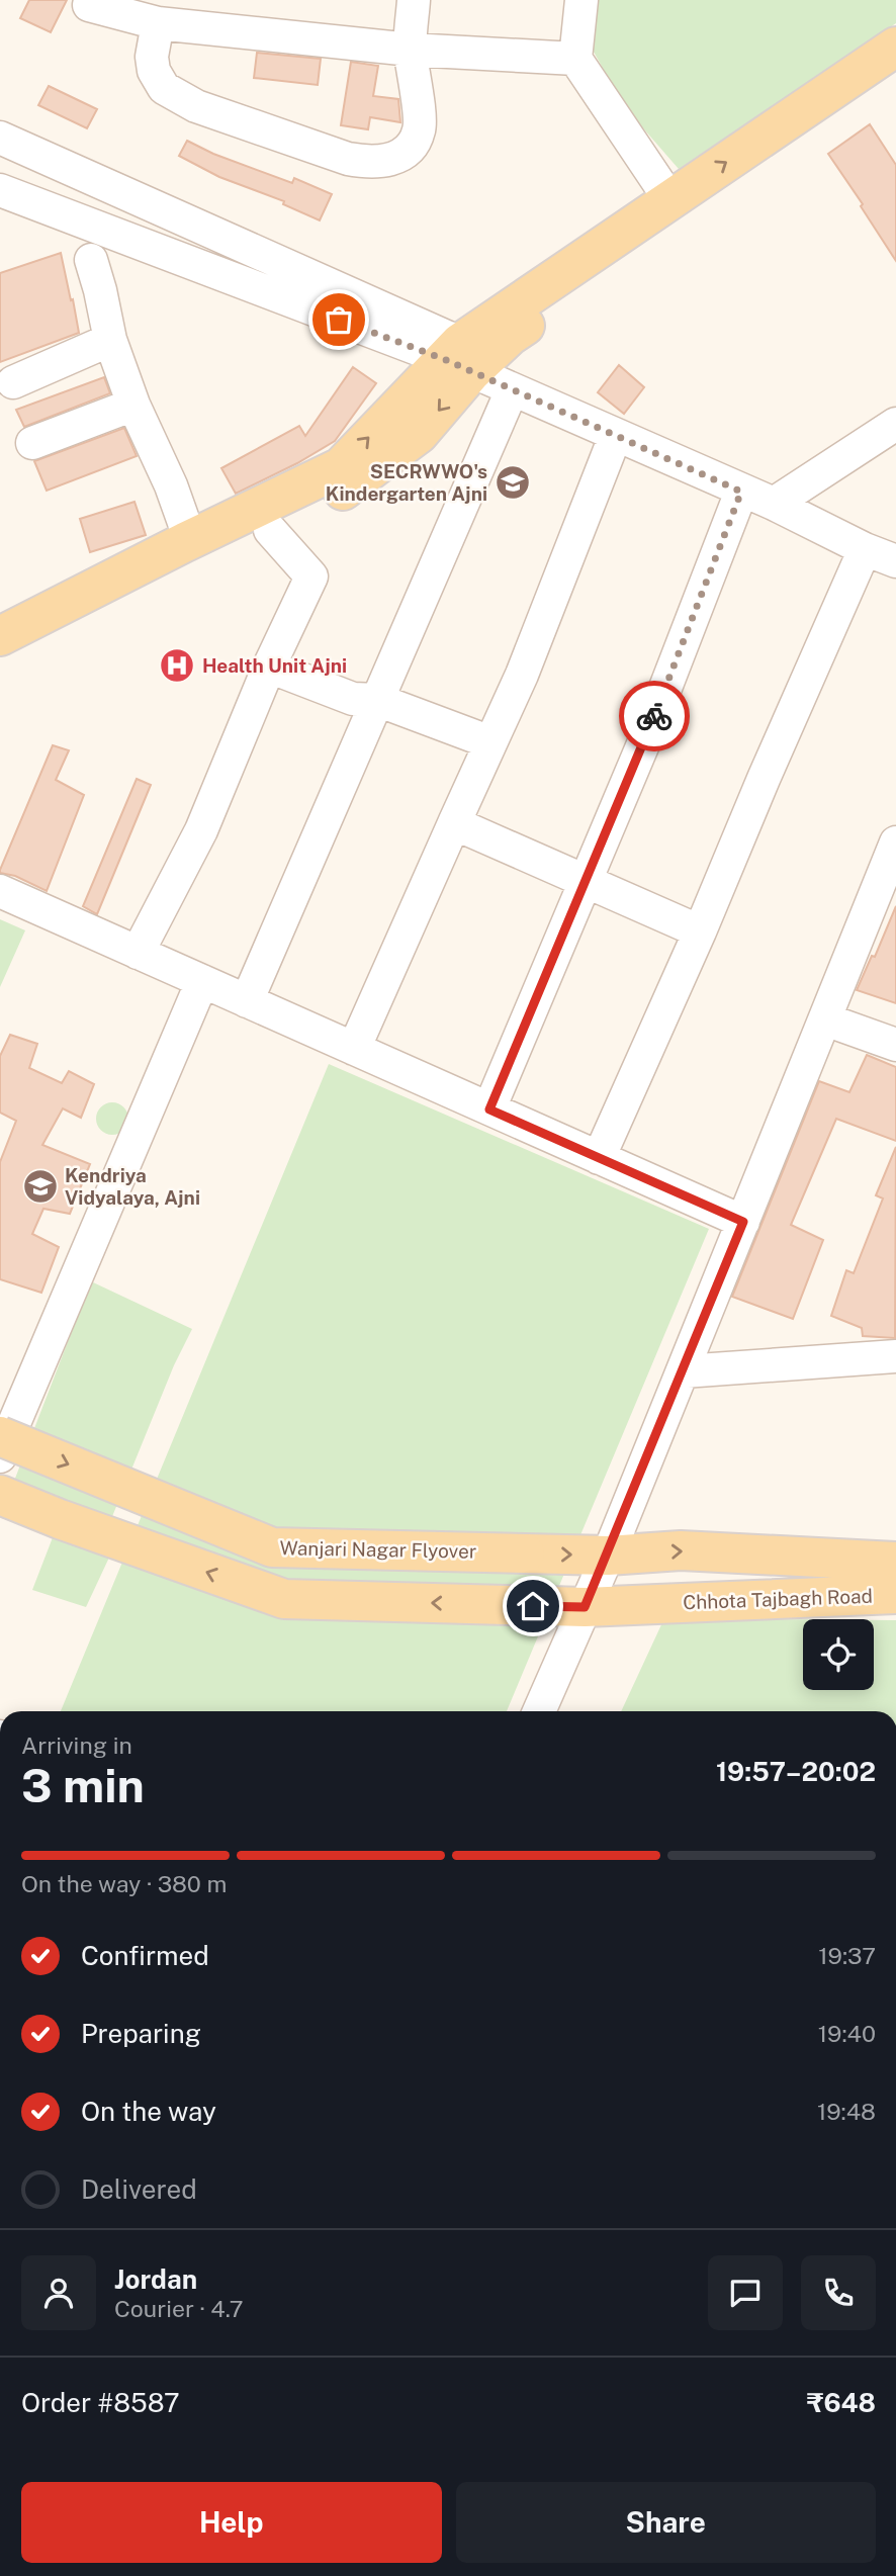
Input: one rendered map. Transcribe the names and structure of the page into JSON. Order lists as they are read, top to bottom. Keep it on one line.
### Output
{"streets":{"main road":["Wanjari Nagar Flyover","Chhota Tajbagh Road"]},"places":{"school or university":["SECRWWO's Kindergarten Ajni","Kendriya Vidyalaya, Ajni"],"hospital":["Health Unit Ajni"]},"page":{"heading":["3 min","Arriving in","19:57–20:02"],"panel":["Jordan","Courier · 4.7","Order #8587","₹648"],"bar":"On the way · 380 m","list":[["Confirmed","19:37"],["Preparing","19:40"],["On the way","19:48"],"Delivered"],"buttons":["Help","Share"]}}
